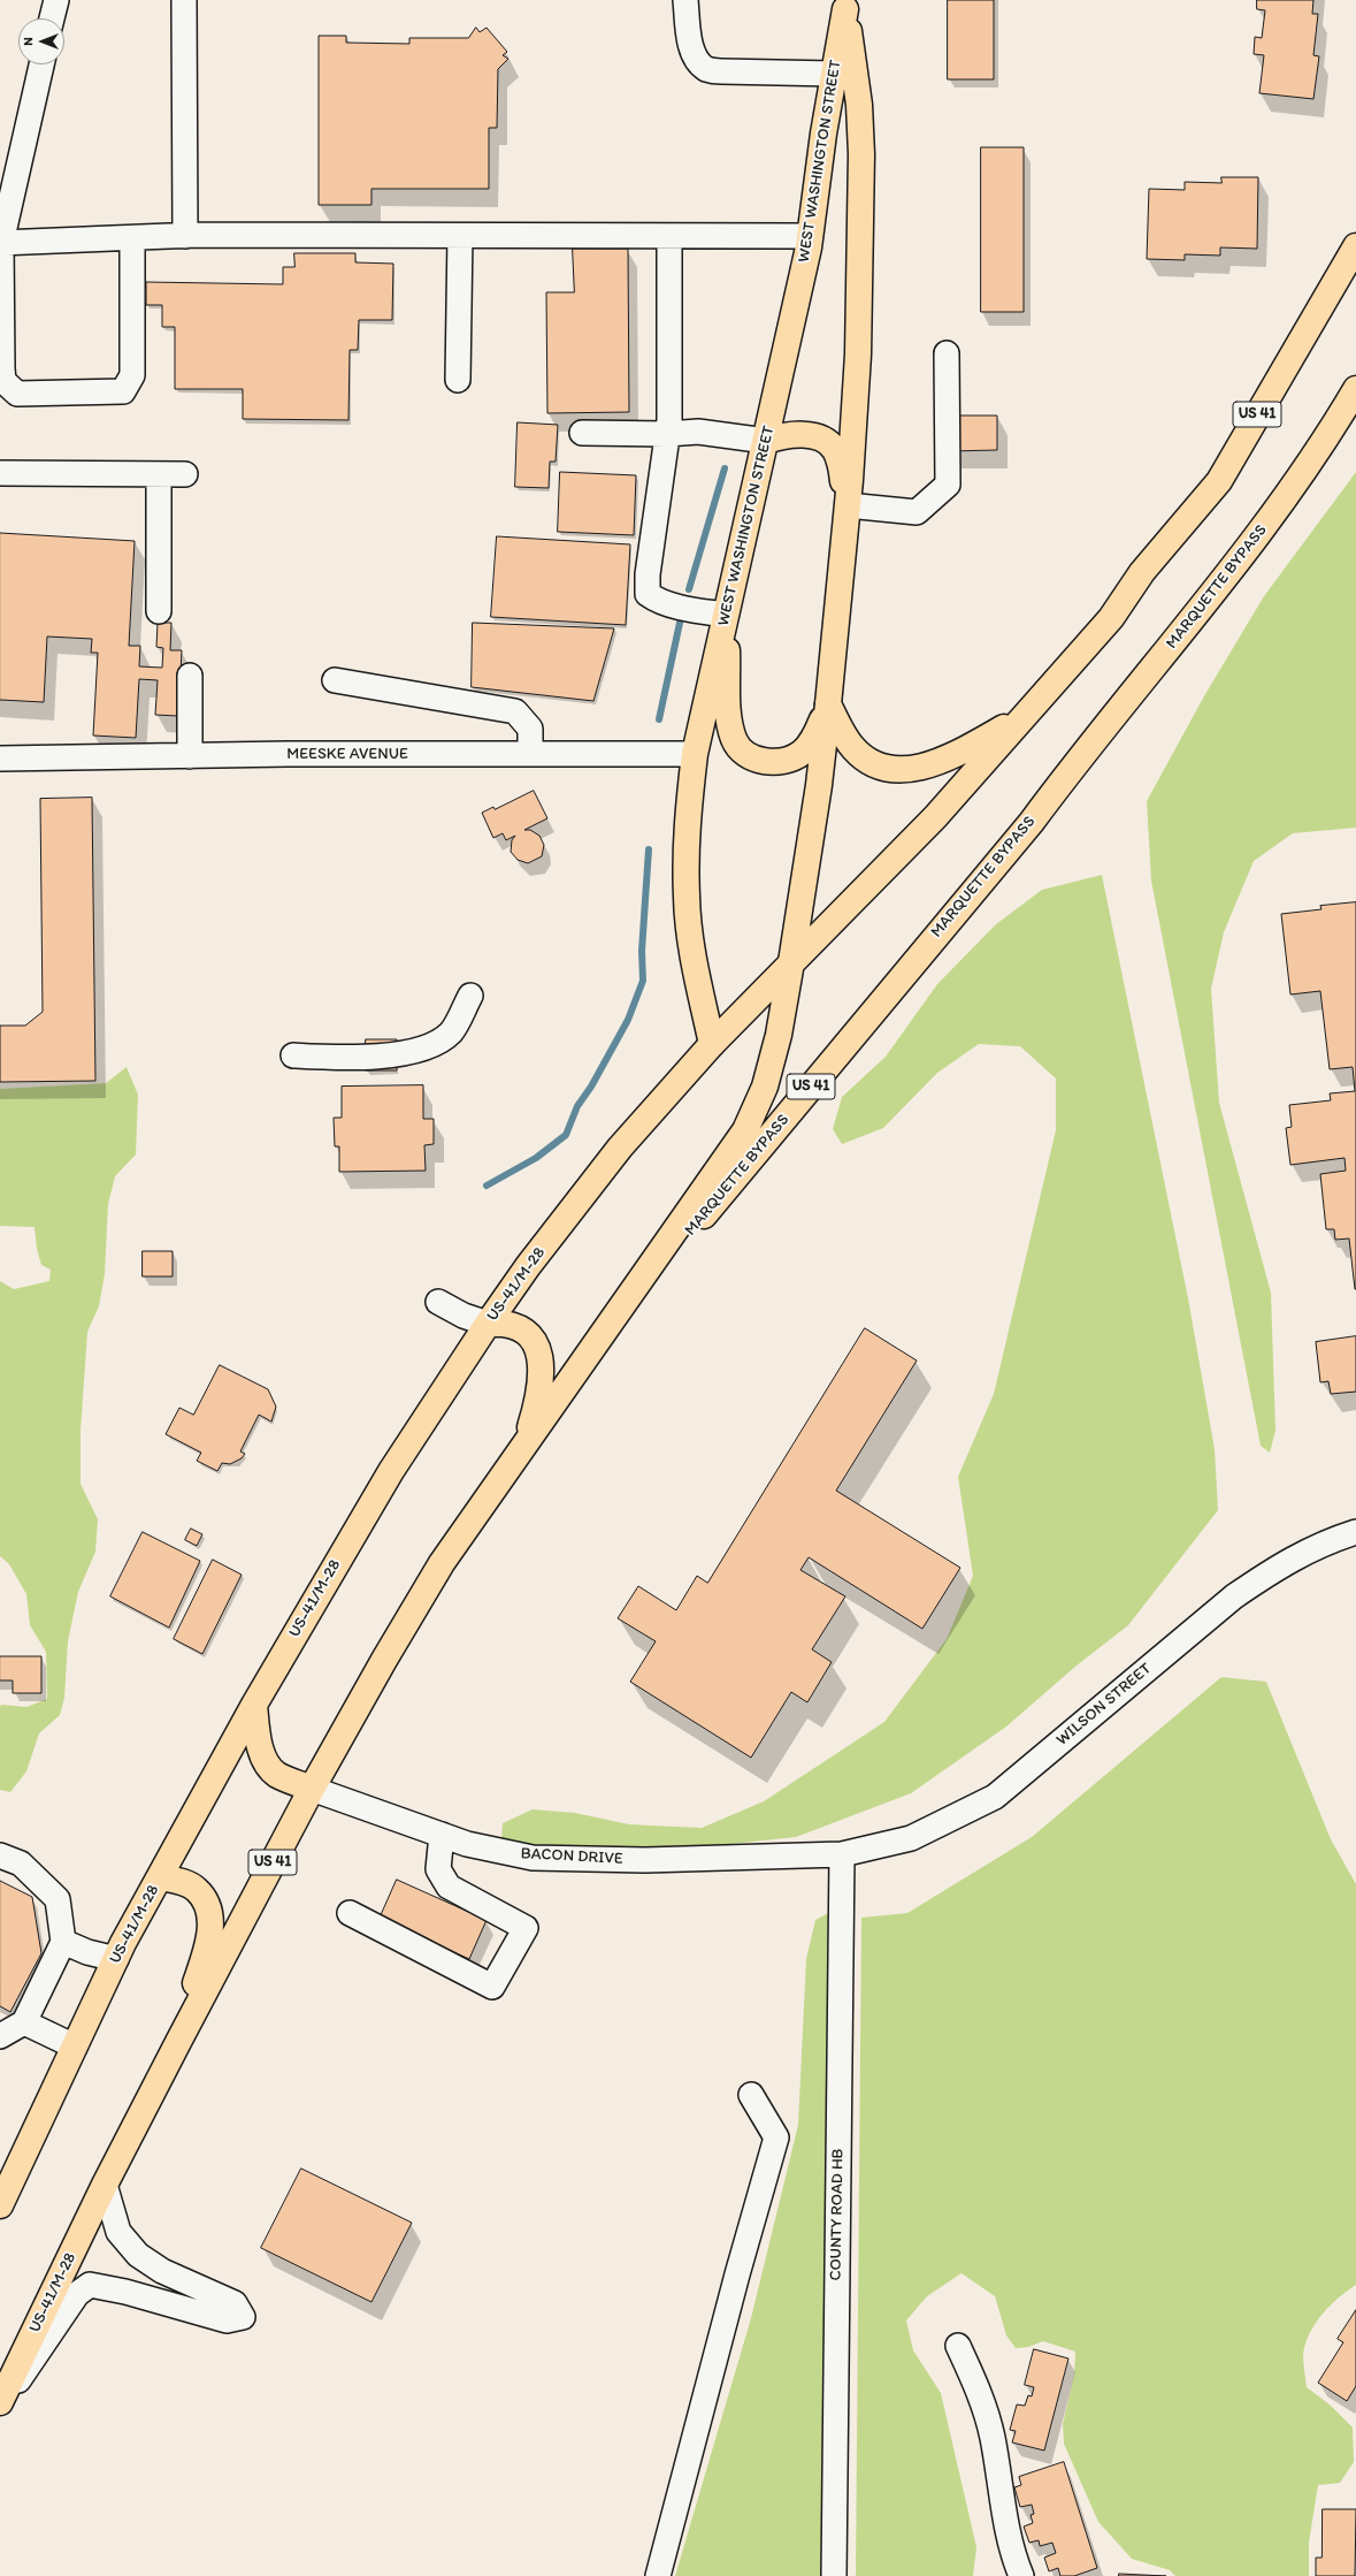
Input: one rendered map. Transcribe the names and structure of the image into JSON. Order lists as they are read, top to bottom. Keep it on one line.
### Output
{"streets":{"main road":["WEST WASHINGTON STREET","US 41","MARQUETTE BYPASS","US-41/M-28"],"street":["MEESKE AVENUE","WILSON STREET","BACON DRIVE","COUNTY ROAD HB"]},"crossings":[["WEST WASHINGTON STREET","US 41"],["WEST WASHINGTON STREET","MARQUETTE BYPASS"],["WEST WASHINGTON STREET","MEESKE AVENUE"],["WEST WASHINGTON STREET","US-41/M-28"],["US 41","US-41/M-28"],["MARQUETTE BYPASS","US-41/M-28"],["US-41/M-28","BACON DRIVE"],["WILSON STREET","BACON DRIVE"],["WILSON STREET","COUNTY ROAD HB"],["BACON DRIVE","COUNTY ROAD HB"]],"north":"left"}
